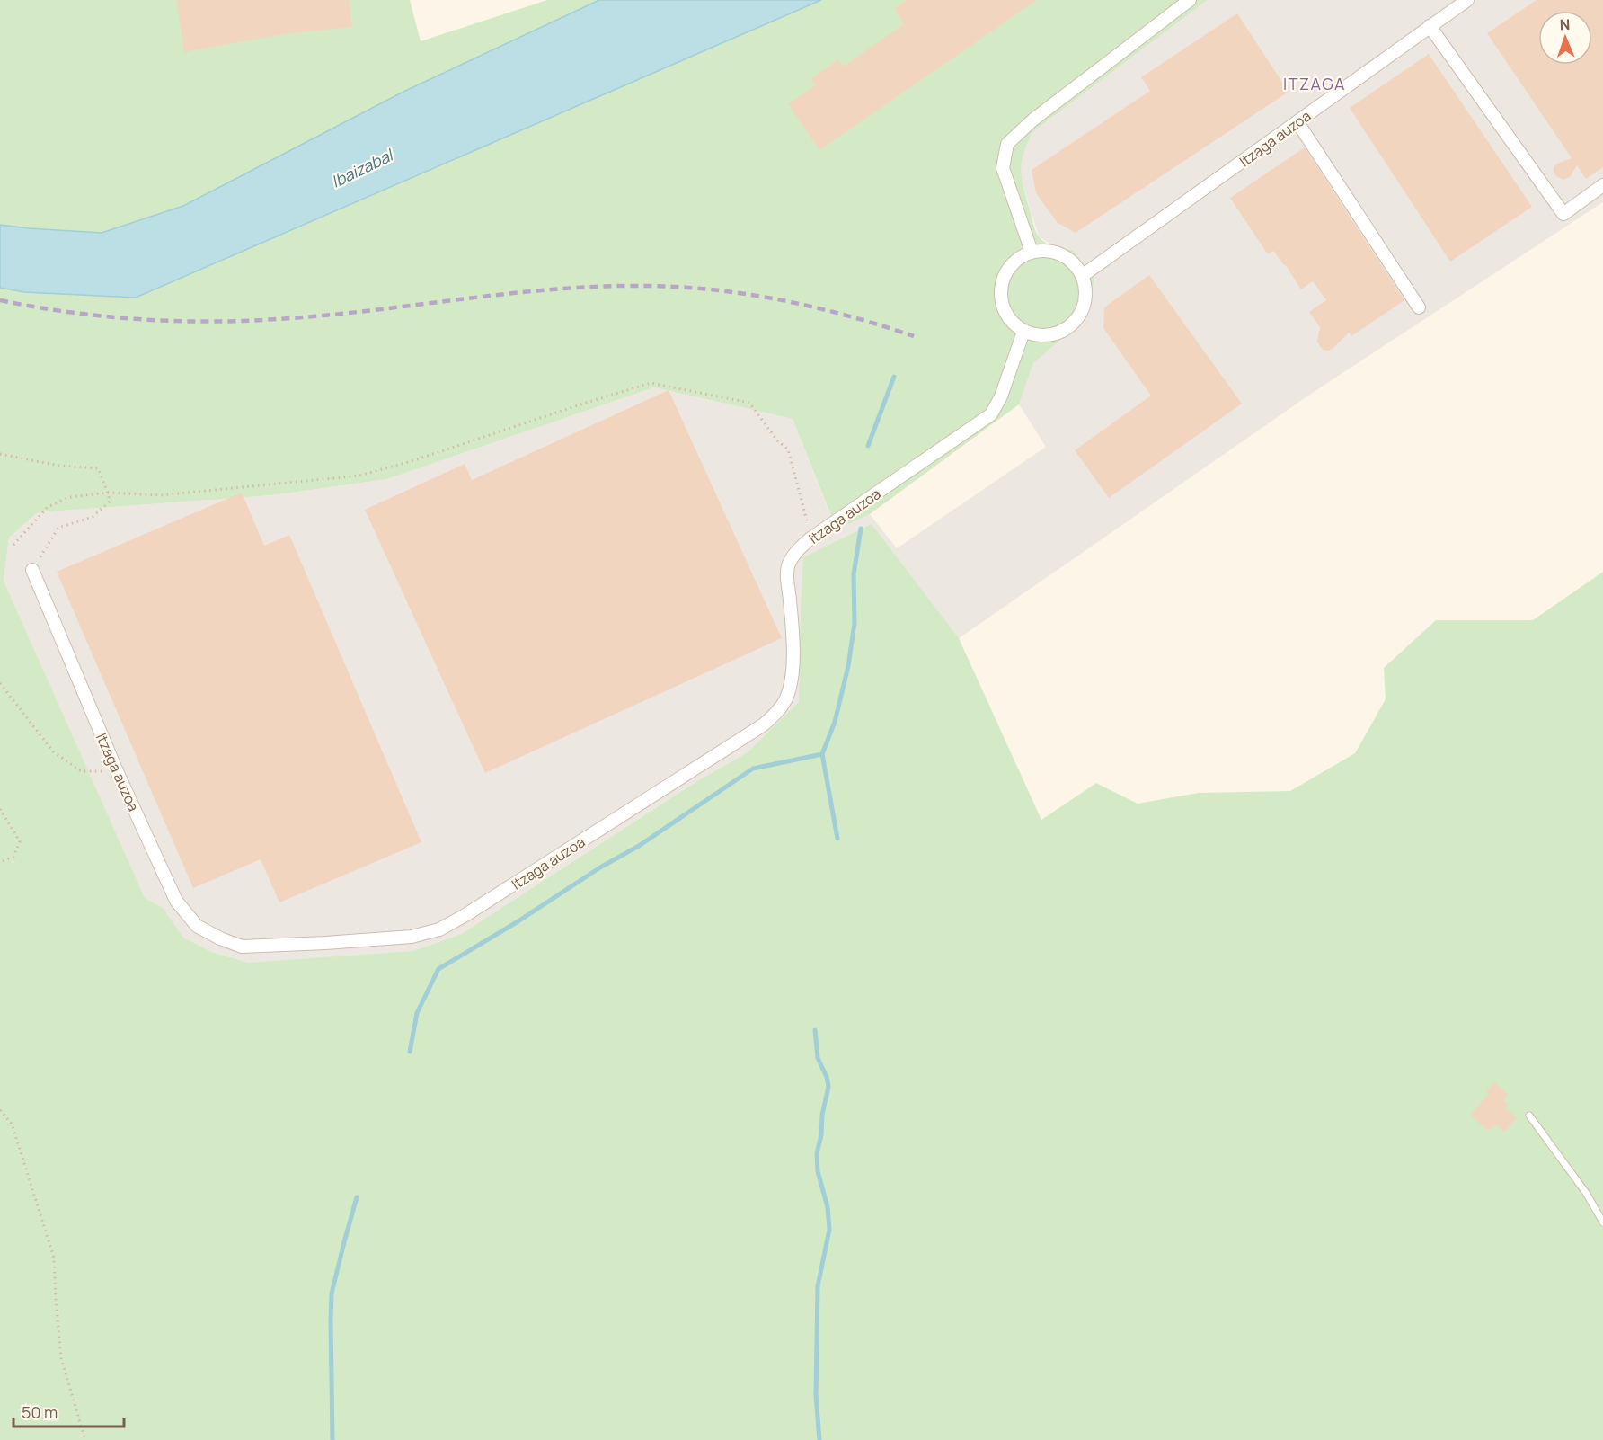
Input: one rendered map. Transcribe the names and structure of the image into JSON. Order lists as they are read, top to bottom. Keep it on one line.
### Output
{"streets":{"street":["Itzaga auzoa"]},"districts":["ITZAGA"],"water":["Ibaizabal"],"scale_bar":"50 m","north":"top"}
